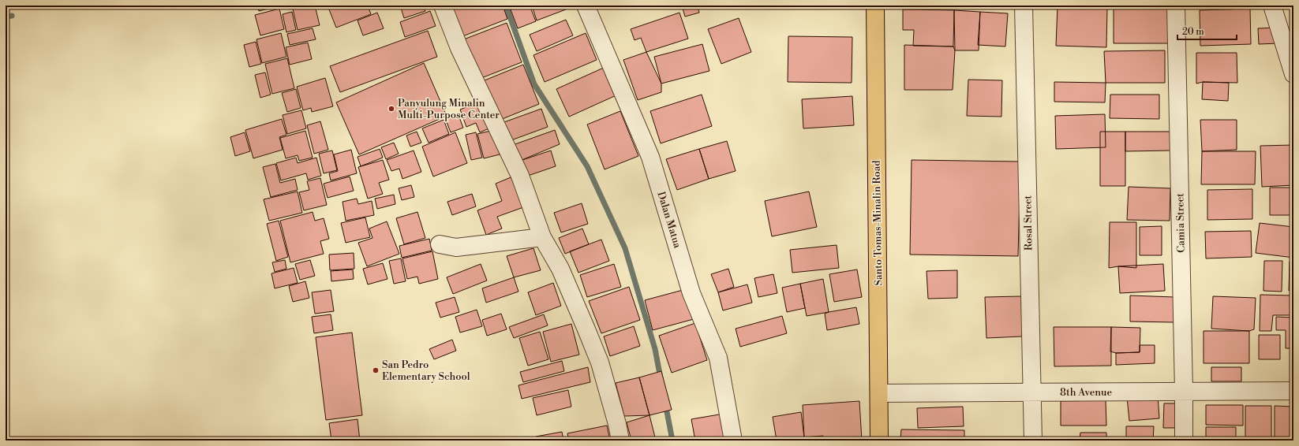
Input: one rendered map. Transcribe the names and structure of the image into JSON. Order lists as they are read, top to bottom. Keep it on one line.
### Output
{"streets":{"main road":["Santo Tomas-Minalin Road"],"street":["Dalan Matua","Rosal Street","Camia Street","8th Avenue"]},"crossings":[["Santo Tomas-Minalin Road","8th Avenue"],["Rosal Street","8th Avenue"],["Camia Street","8th Avenue"]],"places":["Panyulung Minalin Multi-Purpose Center","San Pedro Elementary School"],"scale_bar":"20 m"}
